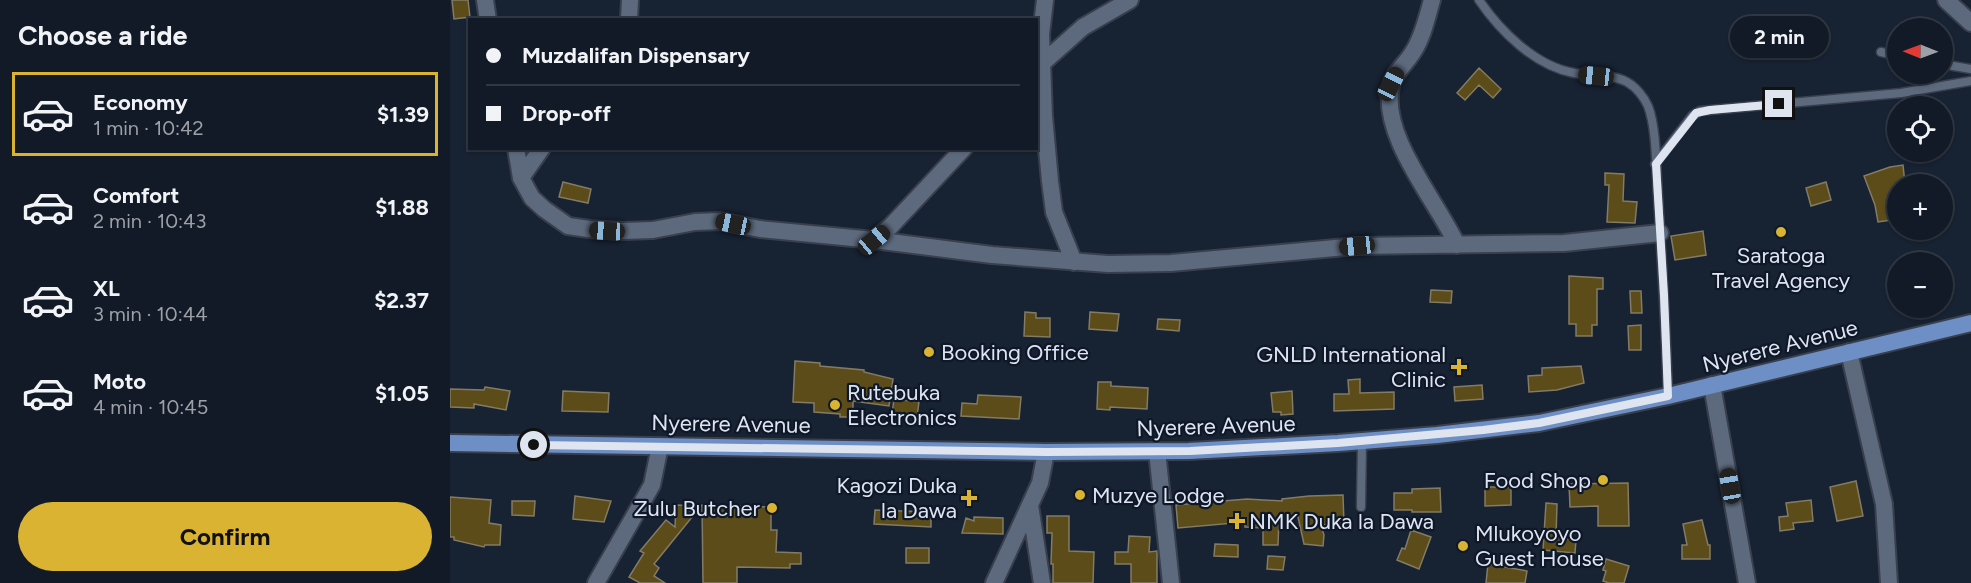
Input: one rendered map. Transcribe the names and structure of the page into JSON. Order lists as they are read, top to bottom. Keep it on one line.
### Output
{"streets":{"main road":["Nyerere Avenue"]},"places":{"other":["Saratoga Travel Agency","Booking Office","Rutebuka Electronics","Food Shop","Muzye Lodge","Zulu Butcher","Mlukoyoyo Guest House"],"health":["GNLD International Clinic","Kagozi Duka la Dawa","NMK Duka la Dawa"]},"north":"left","page":{"heading":"Choose a ride","bubble":"2 min","map_buttons":["+","−"],"banner":["Muzdalifan Dispensary","Drop-off"],"list":[{"name":"Economy","note":"1 min · 10:42","value":"$1.39"},{"name":"Comfort","note":"2 min · 10:43","value":"$1.88"},{"name":"XL","note":"3 min · 10:44","value":"$2.37"},{"name":"Moto","note":"4 min · 10:45","value":"$1.05"}],"buttons":"Confirm"}}
